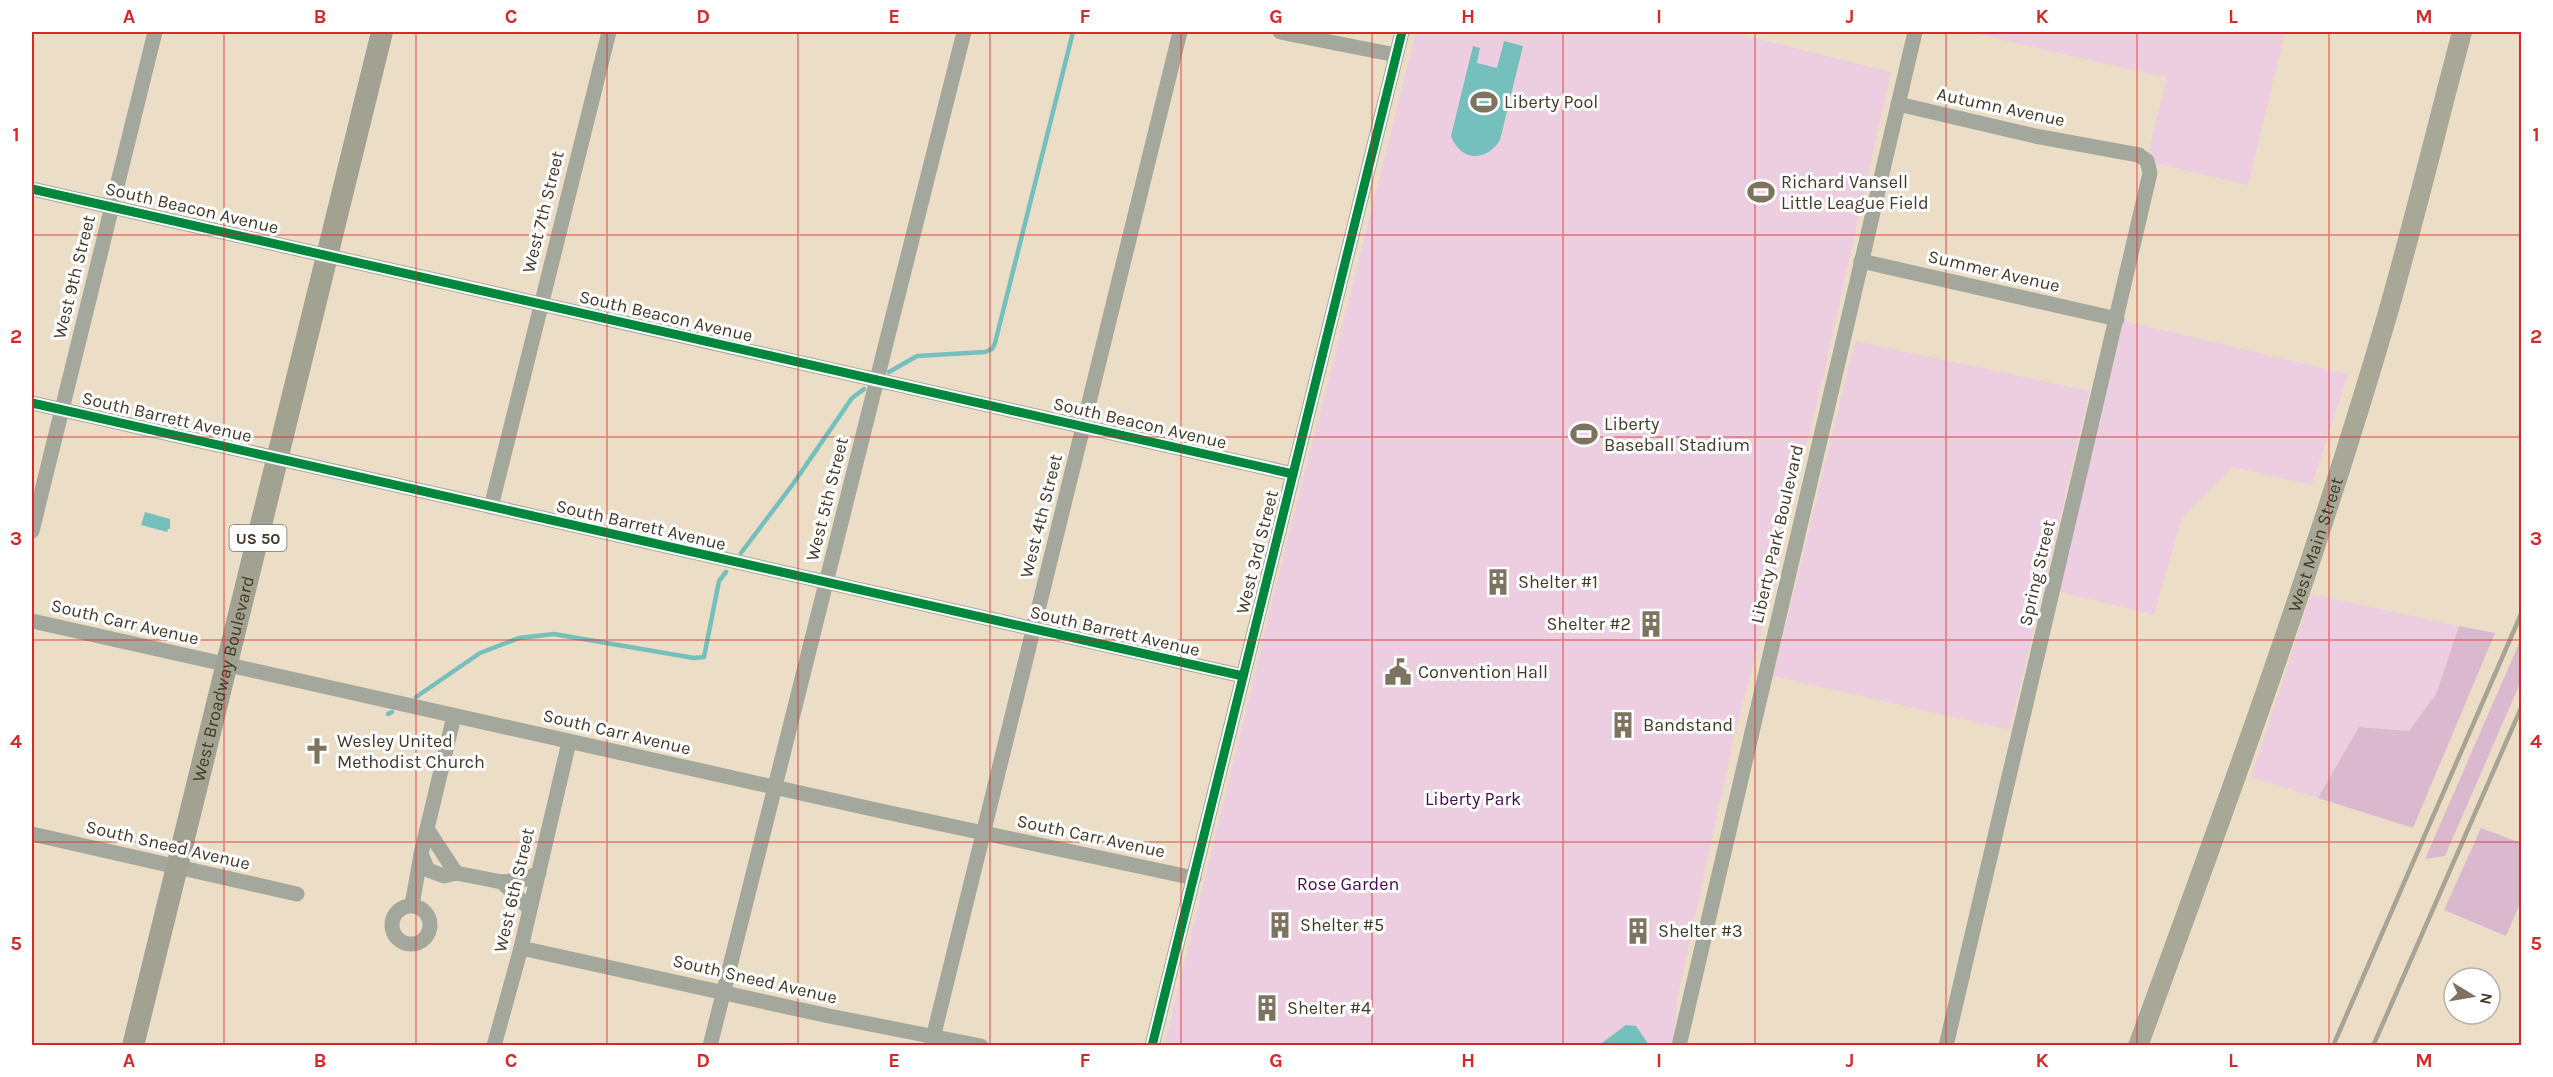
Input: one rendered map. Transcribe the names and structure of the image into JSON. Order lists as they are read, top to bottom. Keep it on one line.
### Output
{"streets":{"highway":["US 50","West Broadway Boulevard"],"main road":["West Main Street"],"street":["Autumn Avenue","South Beacon Avenue","West 7th Street","Summer Avenue","West 9th Street","South Barrett Avenue","West 5th Street","West 4th Street","Liberty Park Boulevard","West 3rd Street","Spring Street","South Carr Avenue","South Sneed Avenue","West 6th Street"]},"crossings":[["Autumn Avenue","Liberty Park Boulevard"],["Autumn Avenue","Spring Street"],["South Beacon Avenue","West 7th Street"],["South Beacon Avenue","West 9th Street"],["South Beacon Avenue","West 5th Street"],["South Beacon Avenue","West 4th Street"],["South Beacon Avenue","West 3rd Street"],["South Beacon Avenue","West Broadway Boulevard"],["West 7th Street","South Barrett Avenue"],["Summer Avenue","Liberty Park Boulevard"],["Summer Avenue","Spring Street"],["West 9th Street","South Barrett Avenue"],["South Barrett Avenue","West 5th Street"],["South Barrett Avenue","West 4th Street"],["South Barrett Avenue","West 3rd Street"],["South Barrett Avenue","West Broadway Boulevard"],["West 5th Street","South Carr Avenue"],["West 5th Street","South Sneed Avenue"],["West 4th Street","South Carr Avenue"],["West 4th Street","South Sneed Avenue"],["West 3rd Street","South Carr Avenue"],["South Carr Avenue","West Broadway Boulevard"],["South Carr Avenue","West 6th Street"],["West Broadway Boulevard","South Sneed Avenue"],["South Sneed Avenue","West 6th Street"]],"parks":["Liberty Park","Rose Garden"],"places":{"sports":["Liberty Pool","Richard Vansell Little League Field","Liberty Baseball Stadium"],"building":["Shelter #1","Shelter #2","Bandstand","Shelter #5","Shelter #3","Shelter #4"],"public building":["Convention Hall"],"church":["Wesley United Methodist Church"]},"north":"right","grid":{"columns":["A","B","C","D","E","F","G","H","I","J","K","L","M"],"rows":["1","2","3","4","5"]}}
